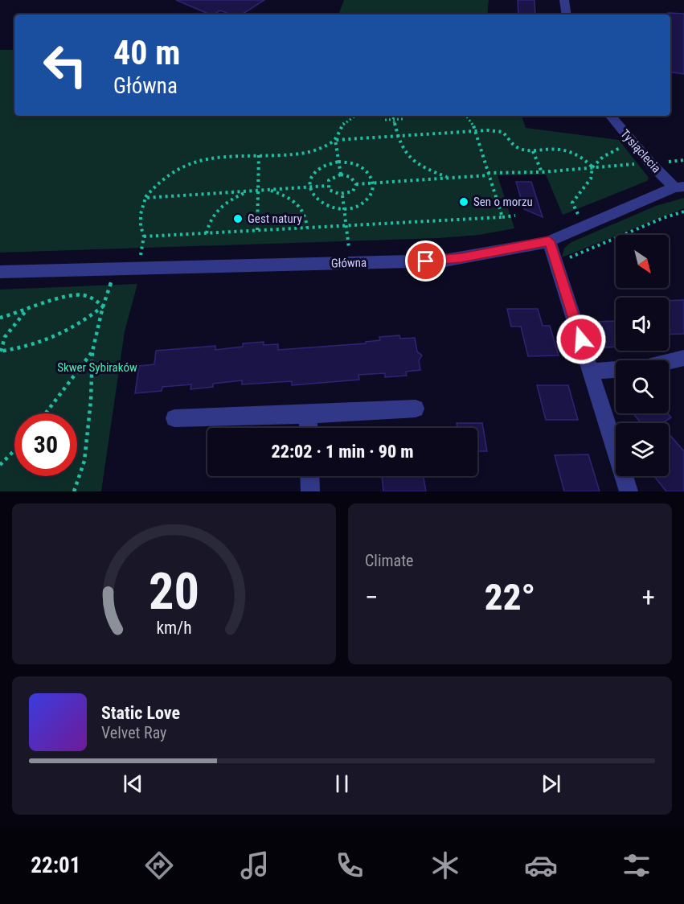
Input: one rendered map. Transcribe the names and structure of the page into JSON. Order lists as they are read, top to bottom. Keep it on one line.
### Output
{"streets":{"street":["Tysiąclecia","Główna"]},"crossings":[["Tysiąclecia","Główna"]],"parks":["Skwer Sybiraków"],"places":["Sen o morzu","Gest natury"],"north":"bottom right","page":{"turn":["40 m","Główna"],"limit":"30","trip":"22:02 · 1 min · 90 m","tile":"Climate","heat":["−","22°","+"],"song":["Static Love","Velvet Ray"],"tabs":"22:01","gauge":["20","km/h"]}}
